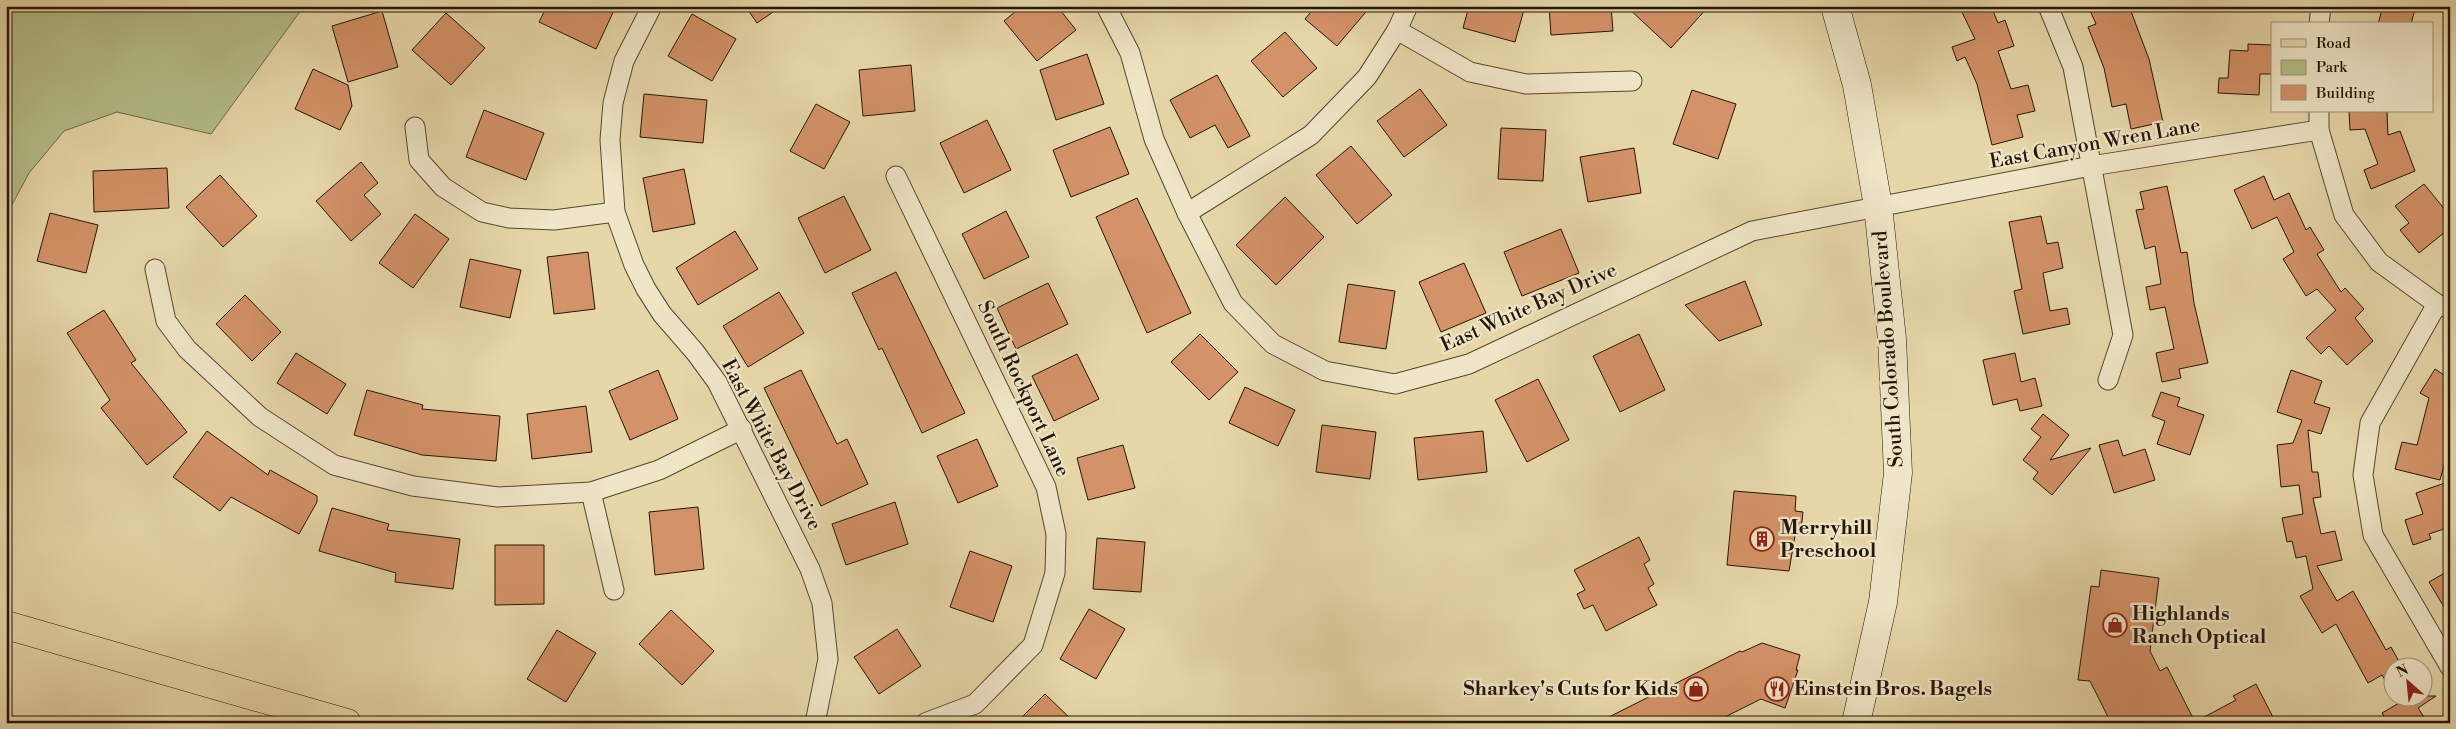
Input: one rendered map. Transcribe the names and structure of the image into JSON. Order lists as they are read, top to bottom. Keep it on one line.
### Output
{"streets":{"main road":["South Colorado Boulevard"],"street":["East Canyon Wren Lane","East White Bay Drive","South Rockport Lane"]},"crossings":[["East Canyon Wren Lane","East White Bay Drive"],["East Canyon Wren Lane","South Colorado Boulevard"],["East White Bay Drive","South Colorado Boulevard"]],"places":{"building":["Merryhill Preschool"],"shop":["Highlands Ranch Optical","Sharkey's Cuts for Kids"],"restaurant":["Einstein Bros. Bagels"]},"legend":["Road","Park","Building"],"north":"top left"}
